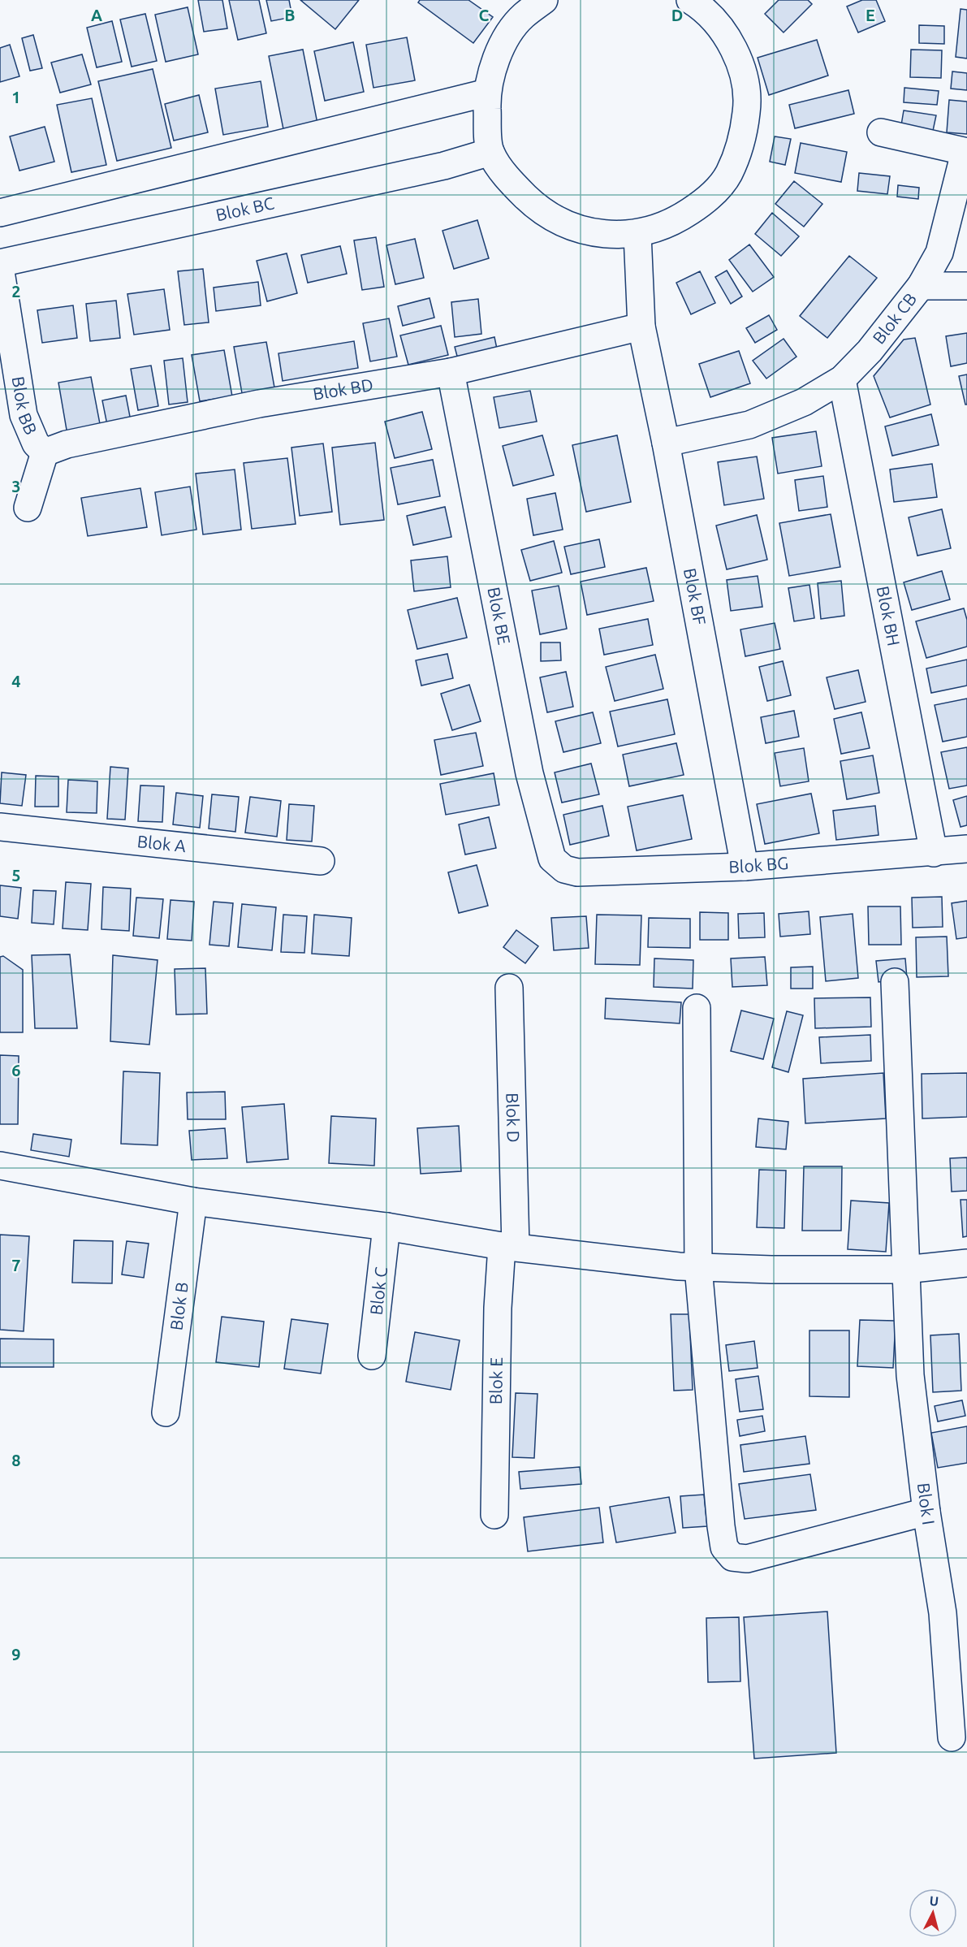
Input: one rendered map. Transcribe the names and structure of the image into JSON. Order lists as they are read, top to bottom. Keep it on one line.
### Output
{"streets":{"street":["Blok BC","Blok CB","Blok BD","Blok BB","Blok BF","Blok BE","Blok BH","Blok A","Blok BG","Blok D","Blok C","Blok B","Blok E","Blok I"]},"crossings":[["Blok BC","Blok BB"],["Blok CB","Blok BF"],["Blok CB","Blok BH"],["Blok BD","Blok BB"],["Blok BD","Blok BF"],["Blok BD","Blok BE"],["Blok BF","Blok BG"],["Blok BE","Blok BG"],["Blok BH","Blok BG"],["Blok D","Blok E"]],"north":"top","grid":{"columns":["A","B","C","D","E"],"rows":["1","2","3","4","5","6","7","8","9"]}}
